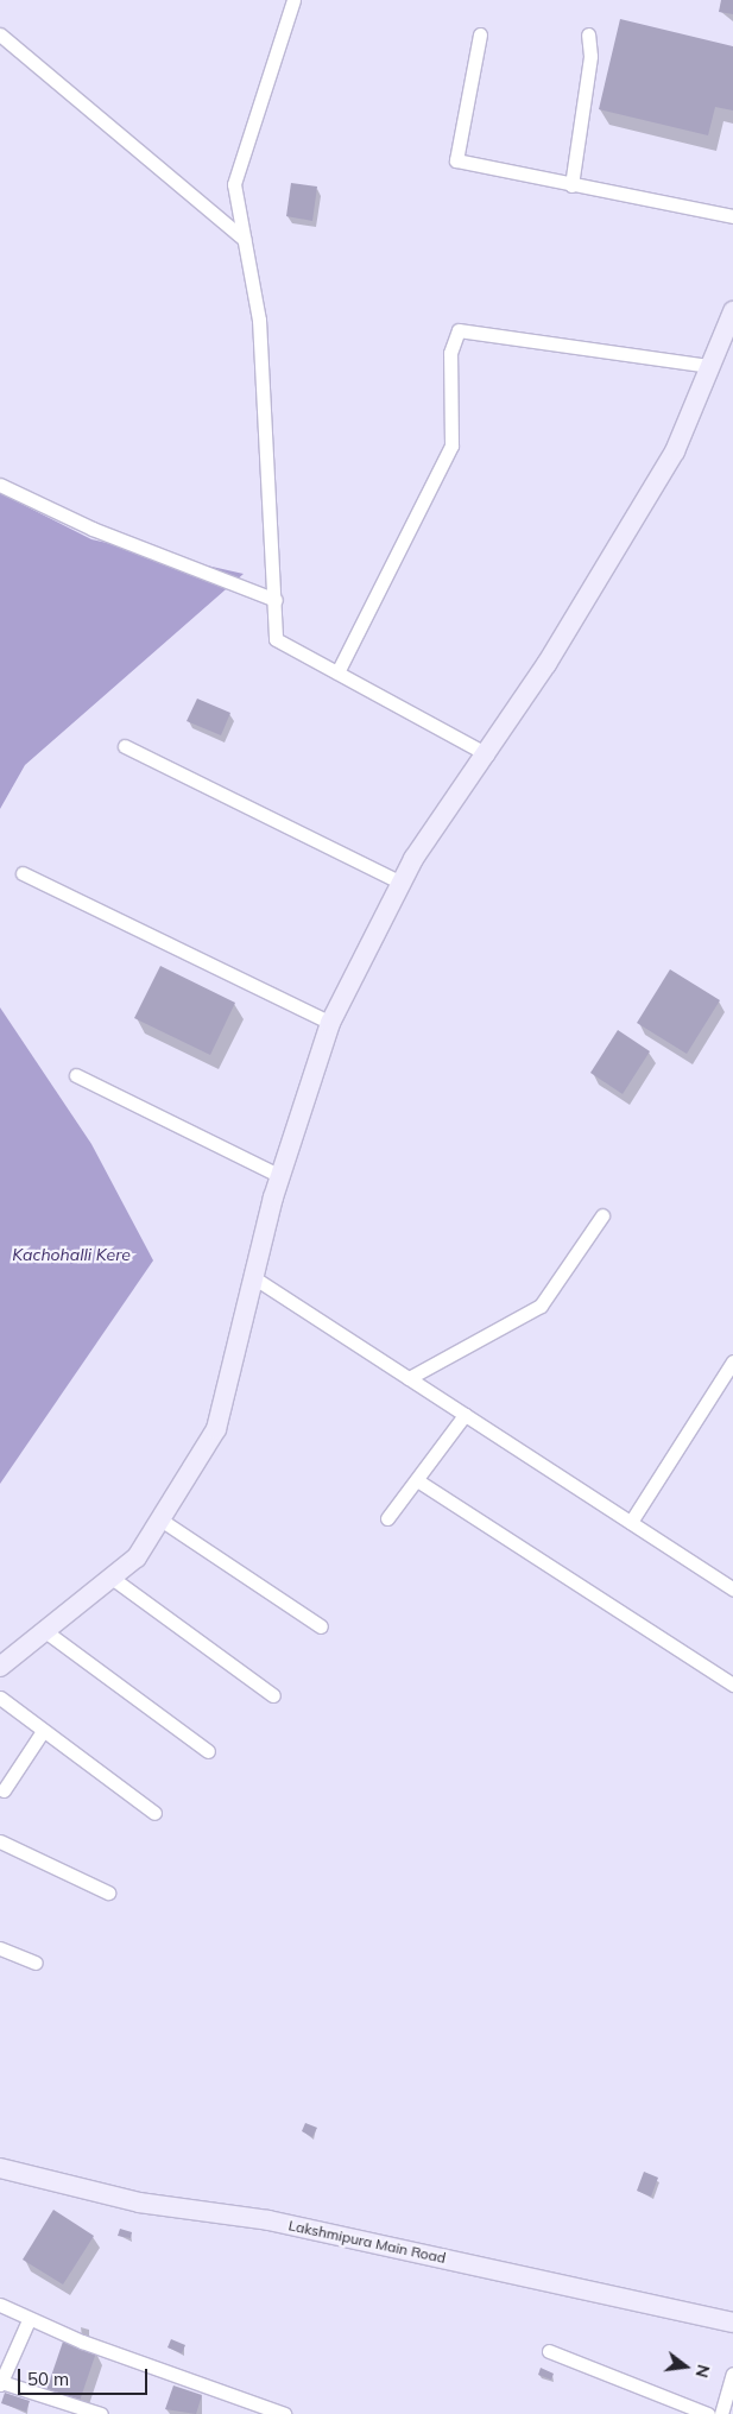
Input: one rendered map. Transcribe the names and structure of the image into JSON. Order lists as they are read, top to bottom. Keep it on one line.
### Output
{"streets":{"street":["Lakshmipura Main Road"]},"water":["Kachohalli Kere"],"scale_bar":"50 m","north":"right"}
